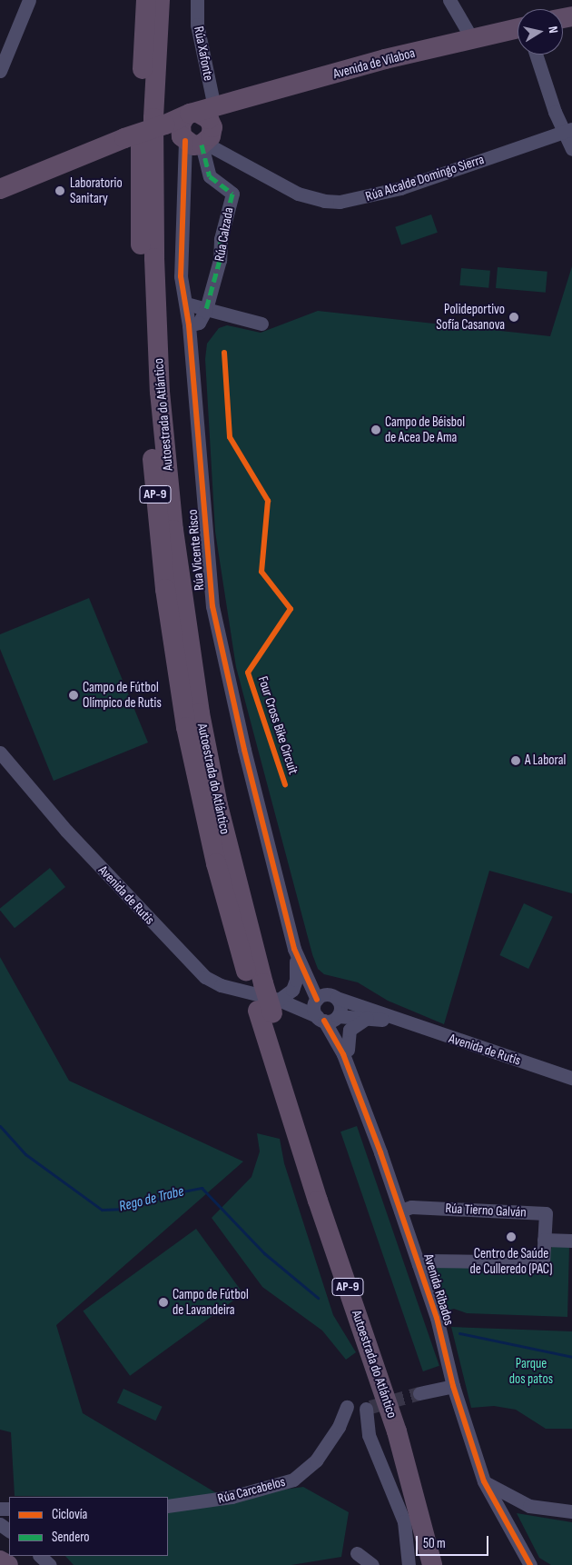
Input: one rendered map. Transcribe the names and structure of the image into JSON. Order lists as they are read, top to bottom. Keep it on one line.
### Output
{"streets":{"highway":["Avenida de Vilaboa","Autoestrada do Atlántico","AP-9"],"street":["Rúa Xafonte","Rúa Alcalde Domingo Sierra","Rúa Calzada","Rúa Vicente Risco","Avenida de Rutis","Rúa Tierno Galván","Avenida Ribados","Rúa Carcabelos"],"cycle path":["Four Cross Bike Circuit"]},"crossings":[["Rúa Xafonte","Avenida de Vilaboa"],["Rúa Xafonte","Rúa Alcalde Domingo Sierra"],["Rúa Xafonte","Rúa Calzada"],["Rúa Xafonte","Rúa Vicente Risco"],["Avenida de Vilaboa","Rúa Alcalde Domingo Sierra"],["Avenida de Vilaboa","Rúa Calzada"],["Avenida de Vilaboa","Rúa Vicente Risco"],["Rúa Alcalde Domingo Sierra","Rúa Calzada"],["Rúa Alcalde Domingo Sierra","Rúa Vicente Risco"],["Rúa Calzada","Rúa Vicente Risco"],["Autoestrada do Atlántico","AP-9"],["Autoestrada do Atlántico","Avenida de Rutis"],["AP-9","Avenida de Rutis"],["Rúa Vicente Risco","Avenida de Rutis"],["Avenida de Rutis","Avenida Ribados"],["Rúa Tierno Galván","Avenida Ribados"]],"water":["Rego de Trabe"],"parks":["Parque dos patos"],"places":["Laboratorio Sanitary","Polideportivo Sofía Casanova","Campo de Béisbol de Acea De Ama","Campo de Fútbol Olímpico de Rutis","A Laboral","Centro de Saúde de Culleredo (PAC)","Campo de Fútbol de Lavandeira"],"legend":["Ciclovía","Sendero"],"scale_bar":"50 m","north":"right"}
